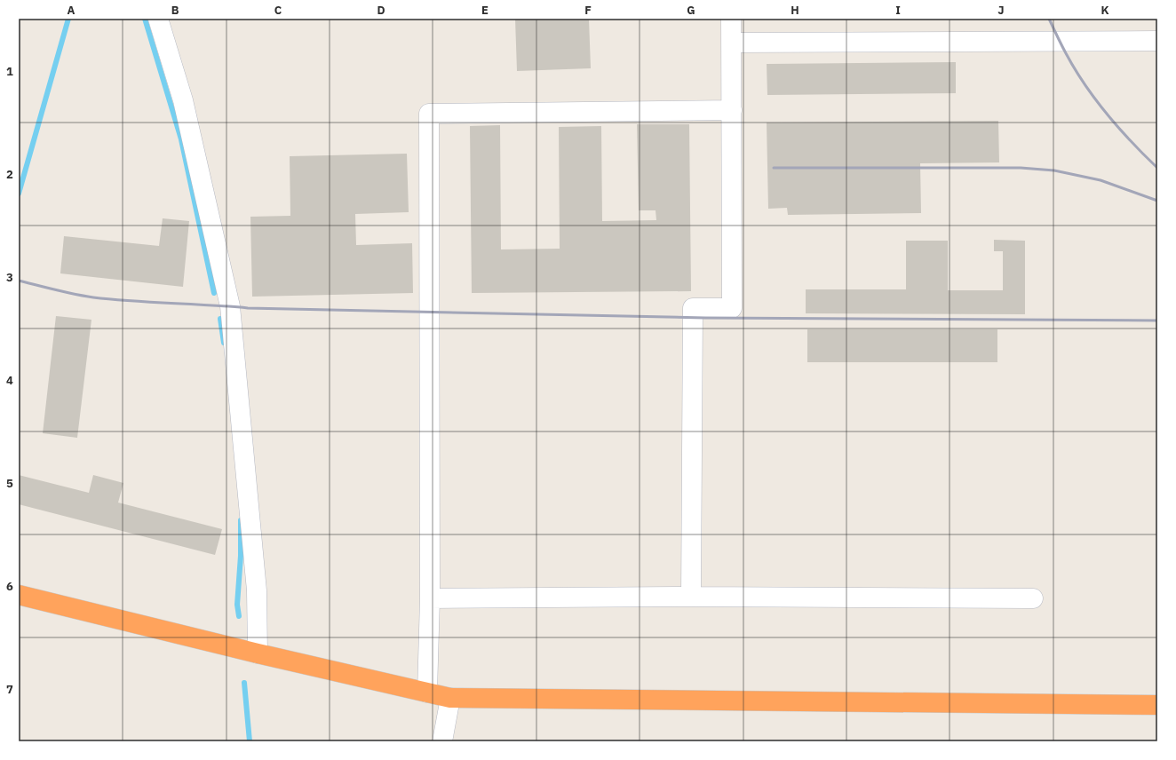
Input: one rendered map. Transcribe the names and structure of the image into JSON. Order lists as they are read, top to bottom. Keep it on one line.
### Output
{"grid":{"columns":["A","B","C","D","E","F","G","H","I","J","K"],"rows":["1","2","3","4","5","6","7"]}}
